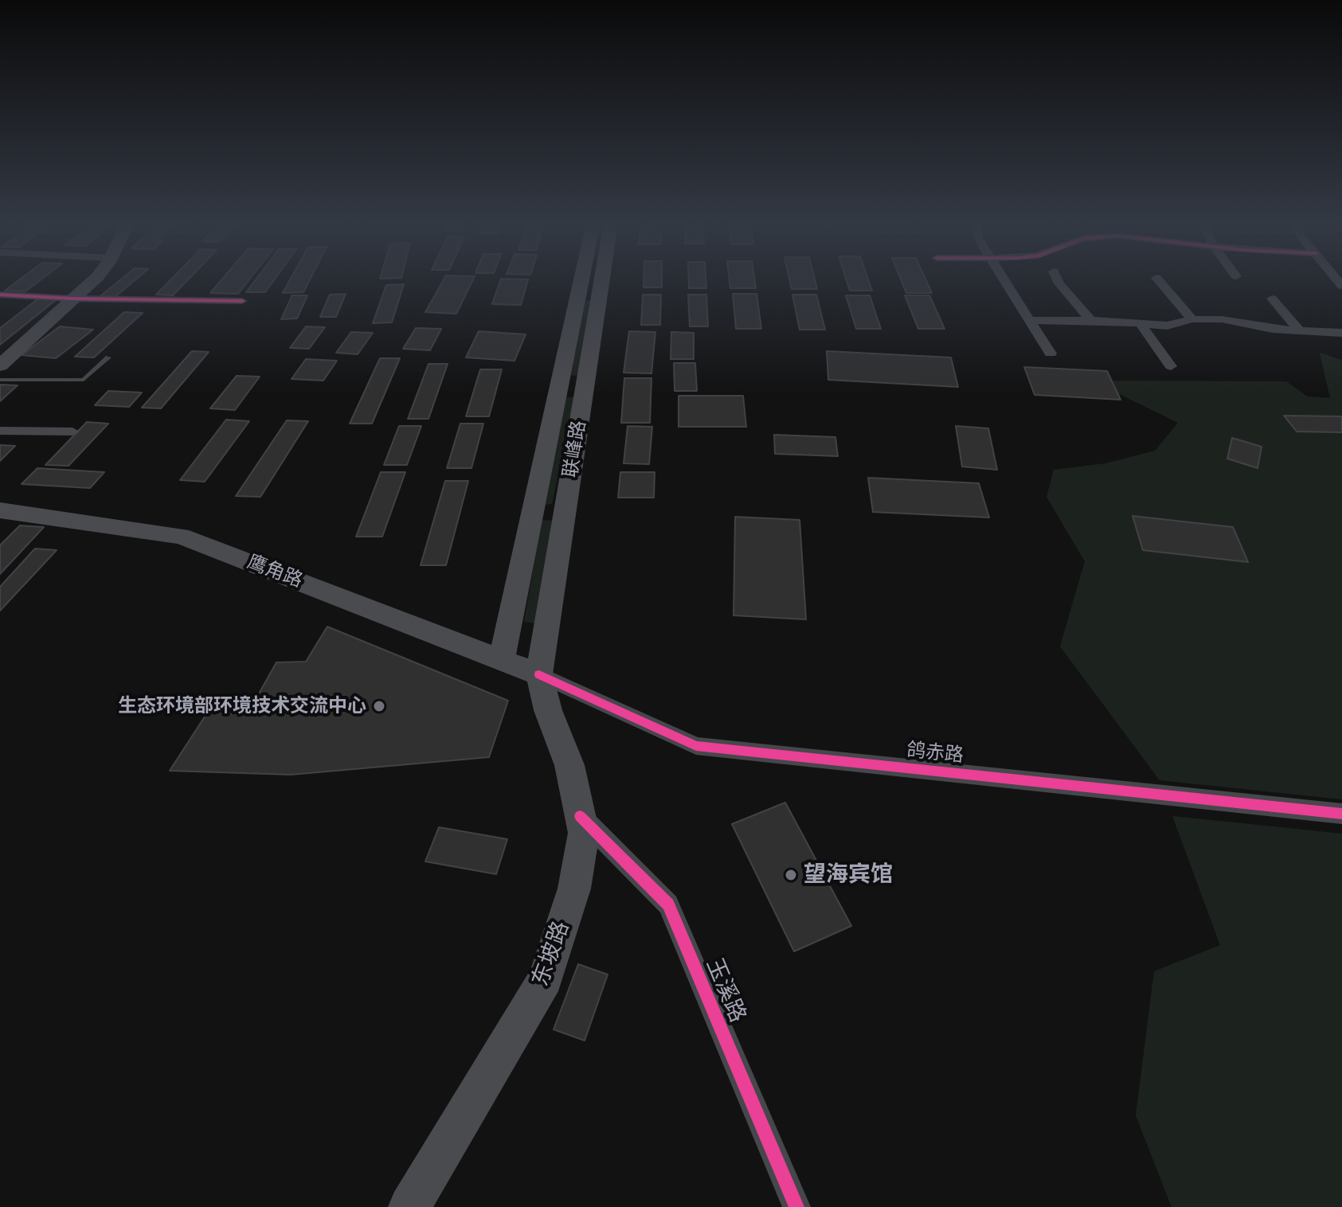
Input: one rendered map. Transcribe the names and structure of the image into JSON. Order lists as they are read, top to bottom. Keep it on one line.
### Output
{"streets":{"main road":["联峰路","鹰角路","东坡路"],"street":["鸽赤路","玉溪路"]},"crossings":[["联峰路","鹰角路"],["联峰路","鸽赤路"],["联峰路","东坡路"],["鹰角路","鸽赤路"],["鹰角路","东坡路"],["鸽赤路","东坡路"],["东坡路","玉溪路"]],"places":["生态环境部环境技术交流中心","望海宾馆"]}
